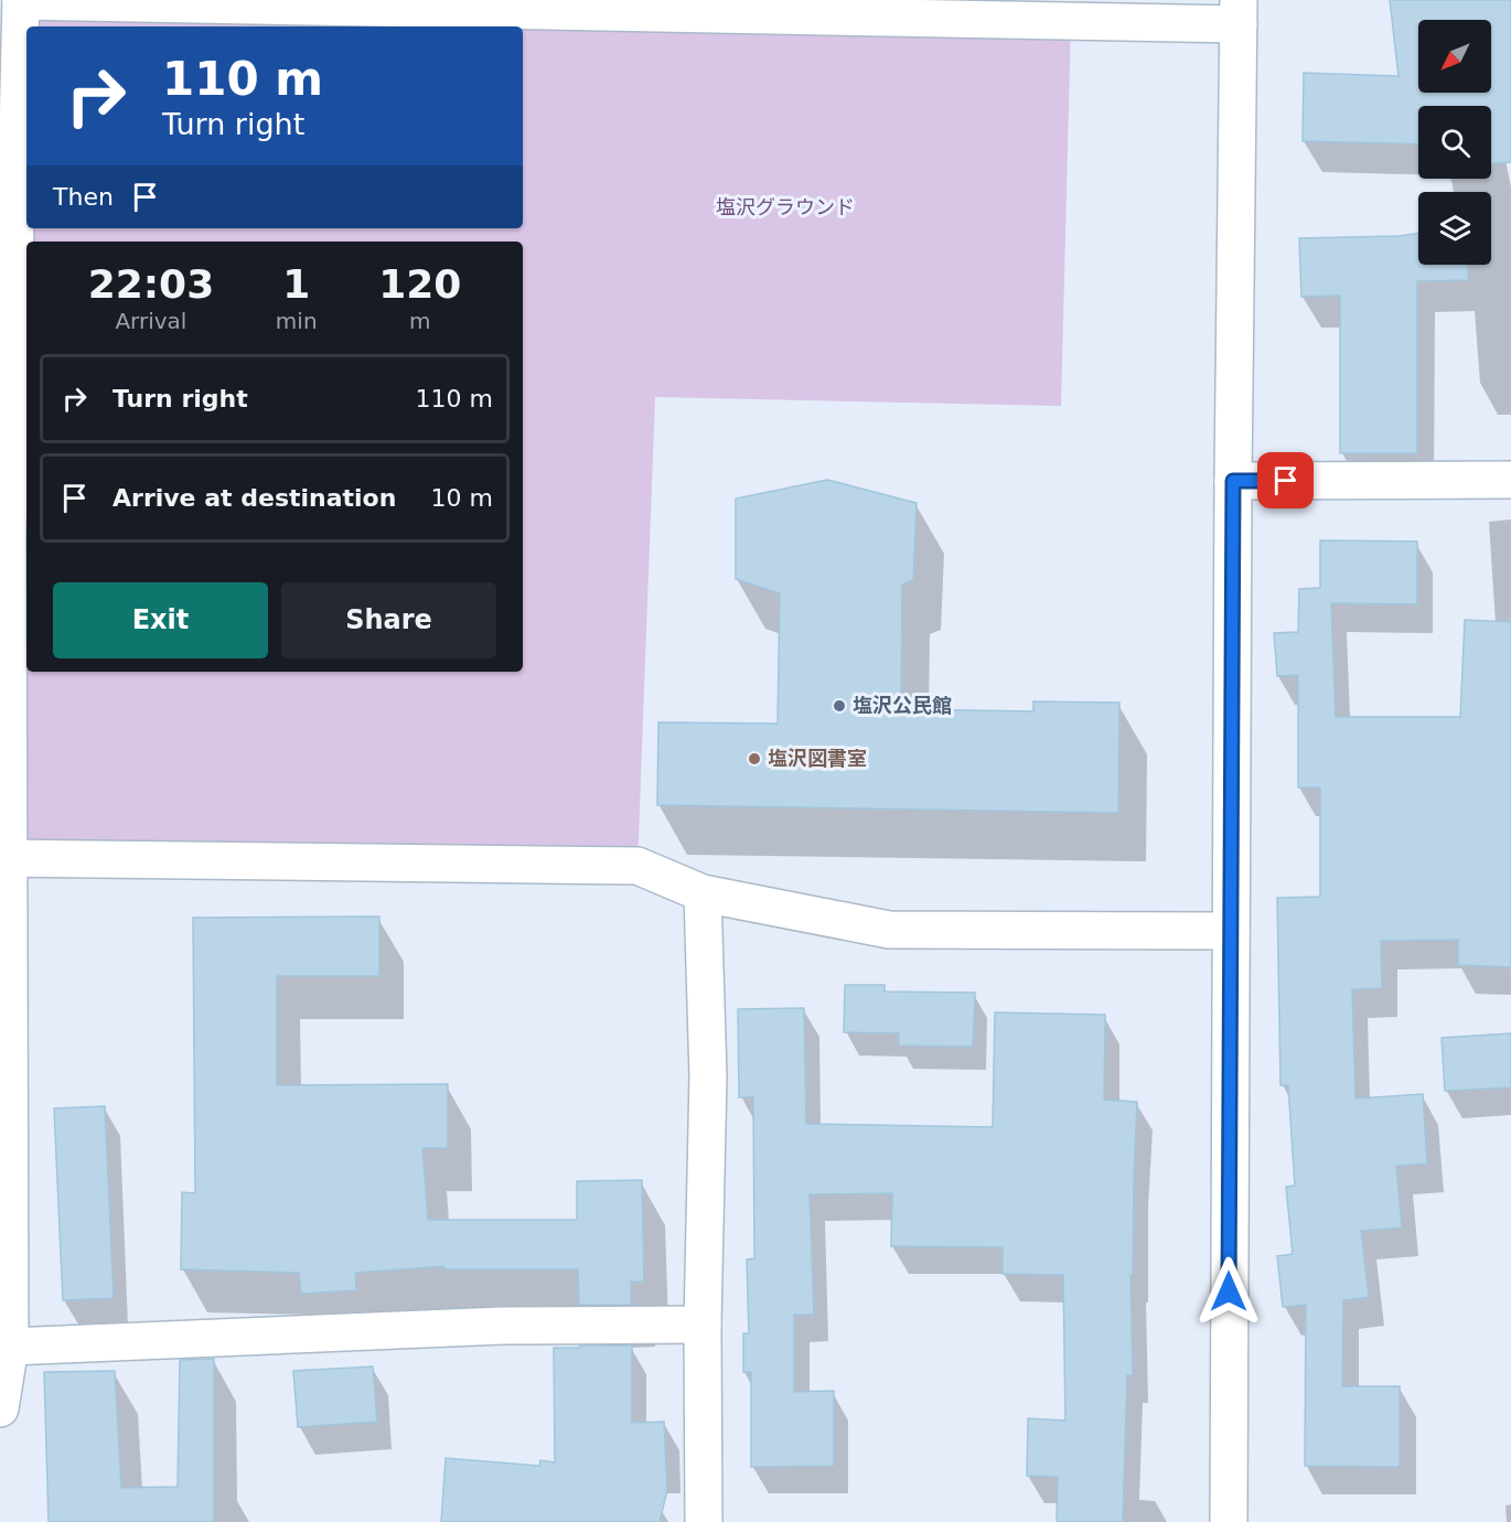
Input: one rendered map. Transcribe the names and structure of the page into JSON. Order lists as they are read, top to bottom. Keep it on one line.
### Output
{"parks":["塩沢グラウンド"],"places":["塩沢公民館","塩沢図書室"],"north":"bottom left","page":{"turn":["110 m","Turn right"],"then":"Then","eta":["22:03","Arrival","1","min","120","m"],"list":[{"name":"Turn right","value":"110 m"},{"name":"Arrive at destination","value":"10 m"}],"buttons":["Exit","Share"]}}
